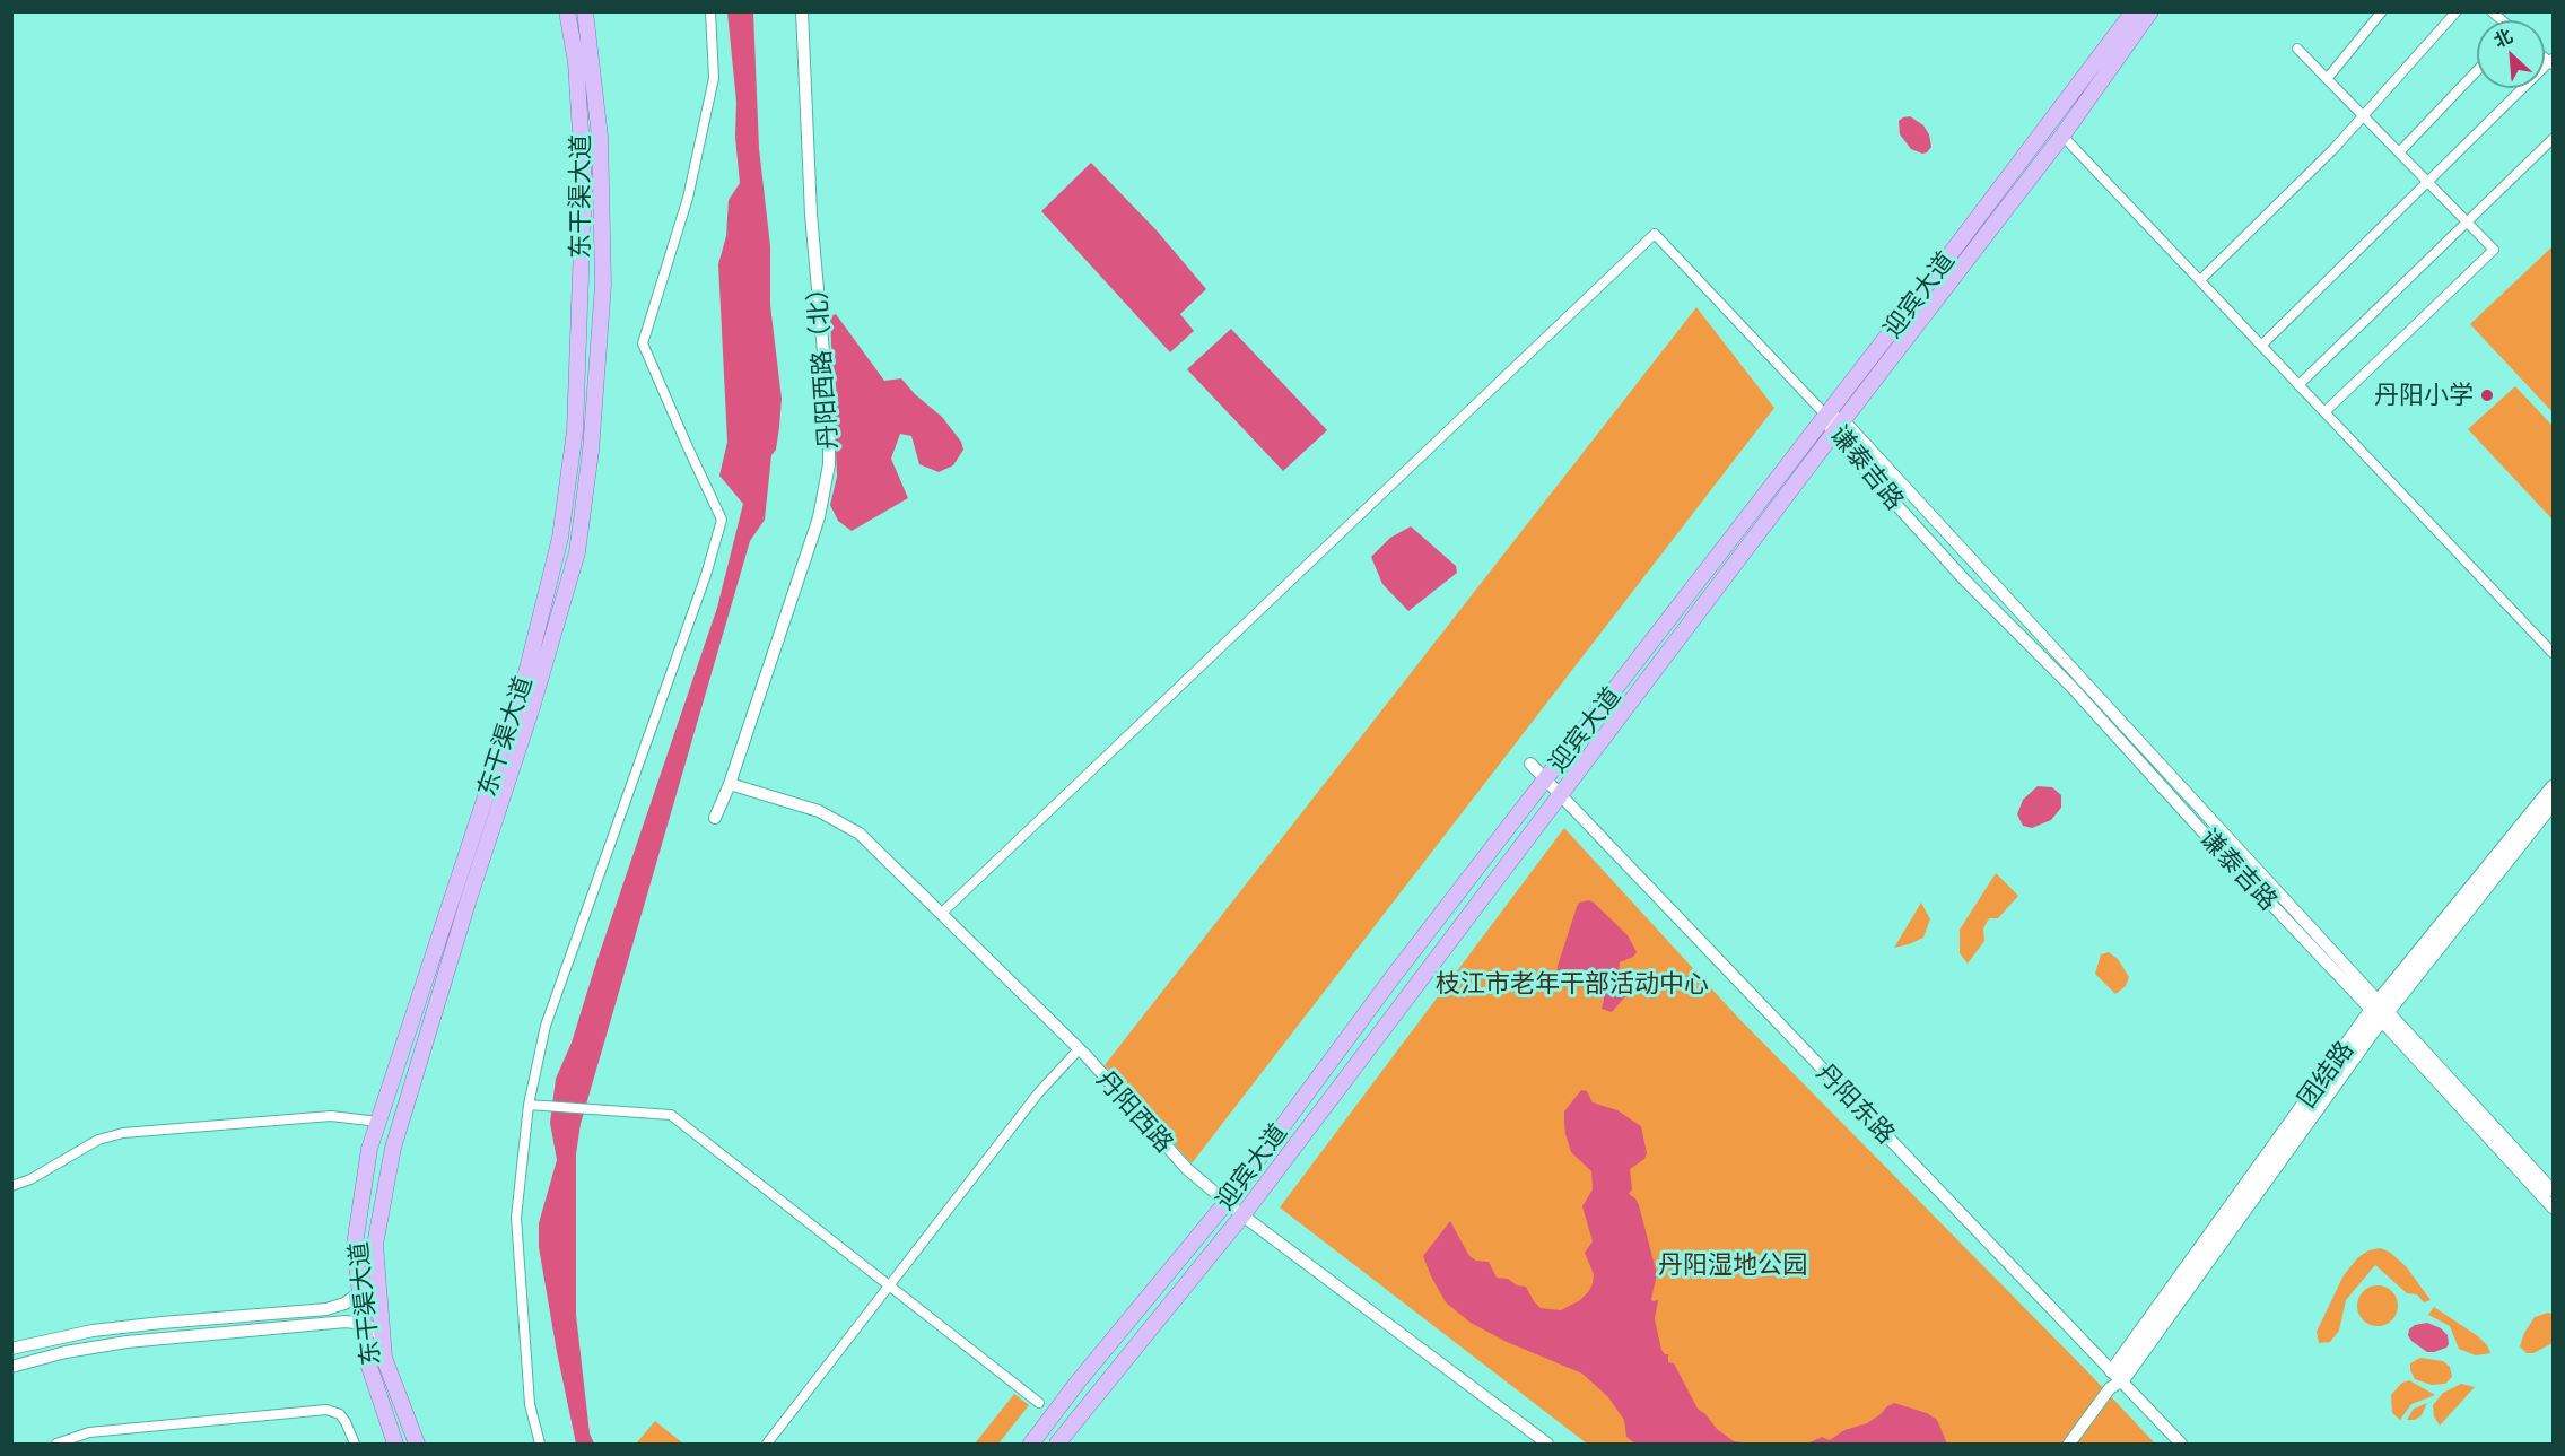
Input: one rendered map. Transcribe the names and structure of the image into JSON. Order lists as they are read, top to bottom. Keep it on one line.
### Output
{"streets":{"main road":["东干渠大道","迎宾大道","团结路"],"street":["丹阳西路（北）","谦泰吉路","丹阳东路","丹阳西路"]},"crossings":[["迎宾大道","谦泰吉路"],["迎宾大道","丹阳东路"],["迎宾大道","丹阳西路"],["丹阳西路（北）","丹阳西路"],["谦泰吉路","团结路"],["团结路","丹阳东路"]],"parks":["枝江市老年干部活动中心","丹阳湿地公园"],"places":["丹阳小学"],"north":"top left"}
